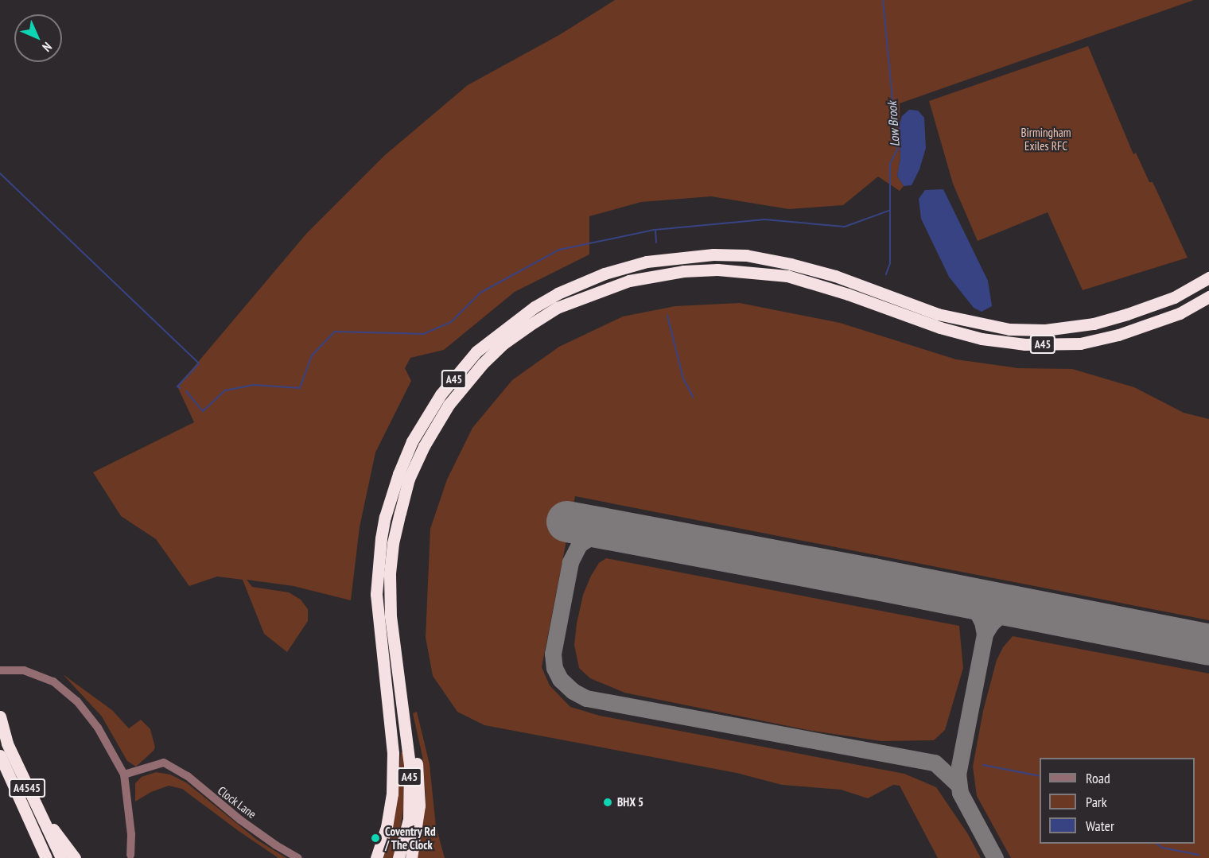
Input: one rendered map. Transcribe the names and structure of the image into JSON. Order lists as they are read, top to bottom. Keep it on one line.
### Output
{"streets":{"highway":["A45","A4545"],"street":["Clock Lane"]},"water":["Low Brook"],"parks":["Birmingham Exiles RFC"],"places":["BHX 5","Coventry Rd / The Clock"],"legend":["Road","Park","Water"],"north":"bottom right"}
